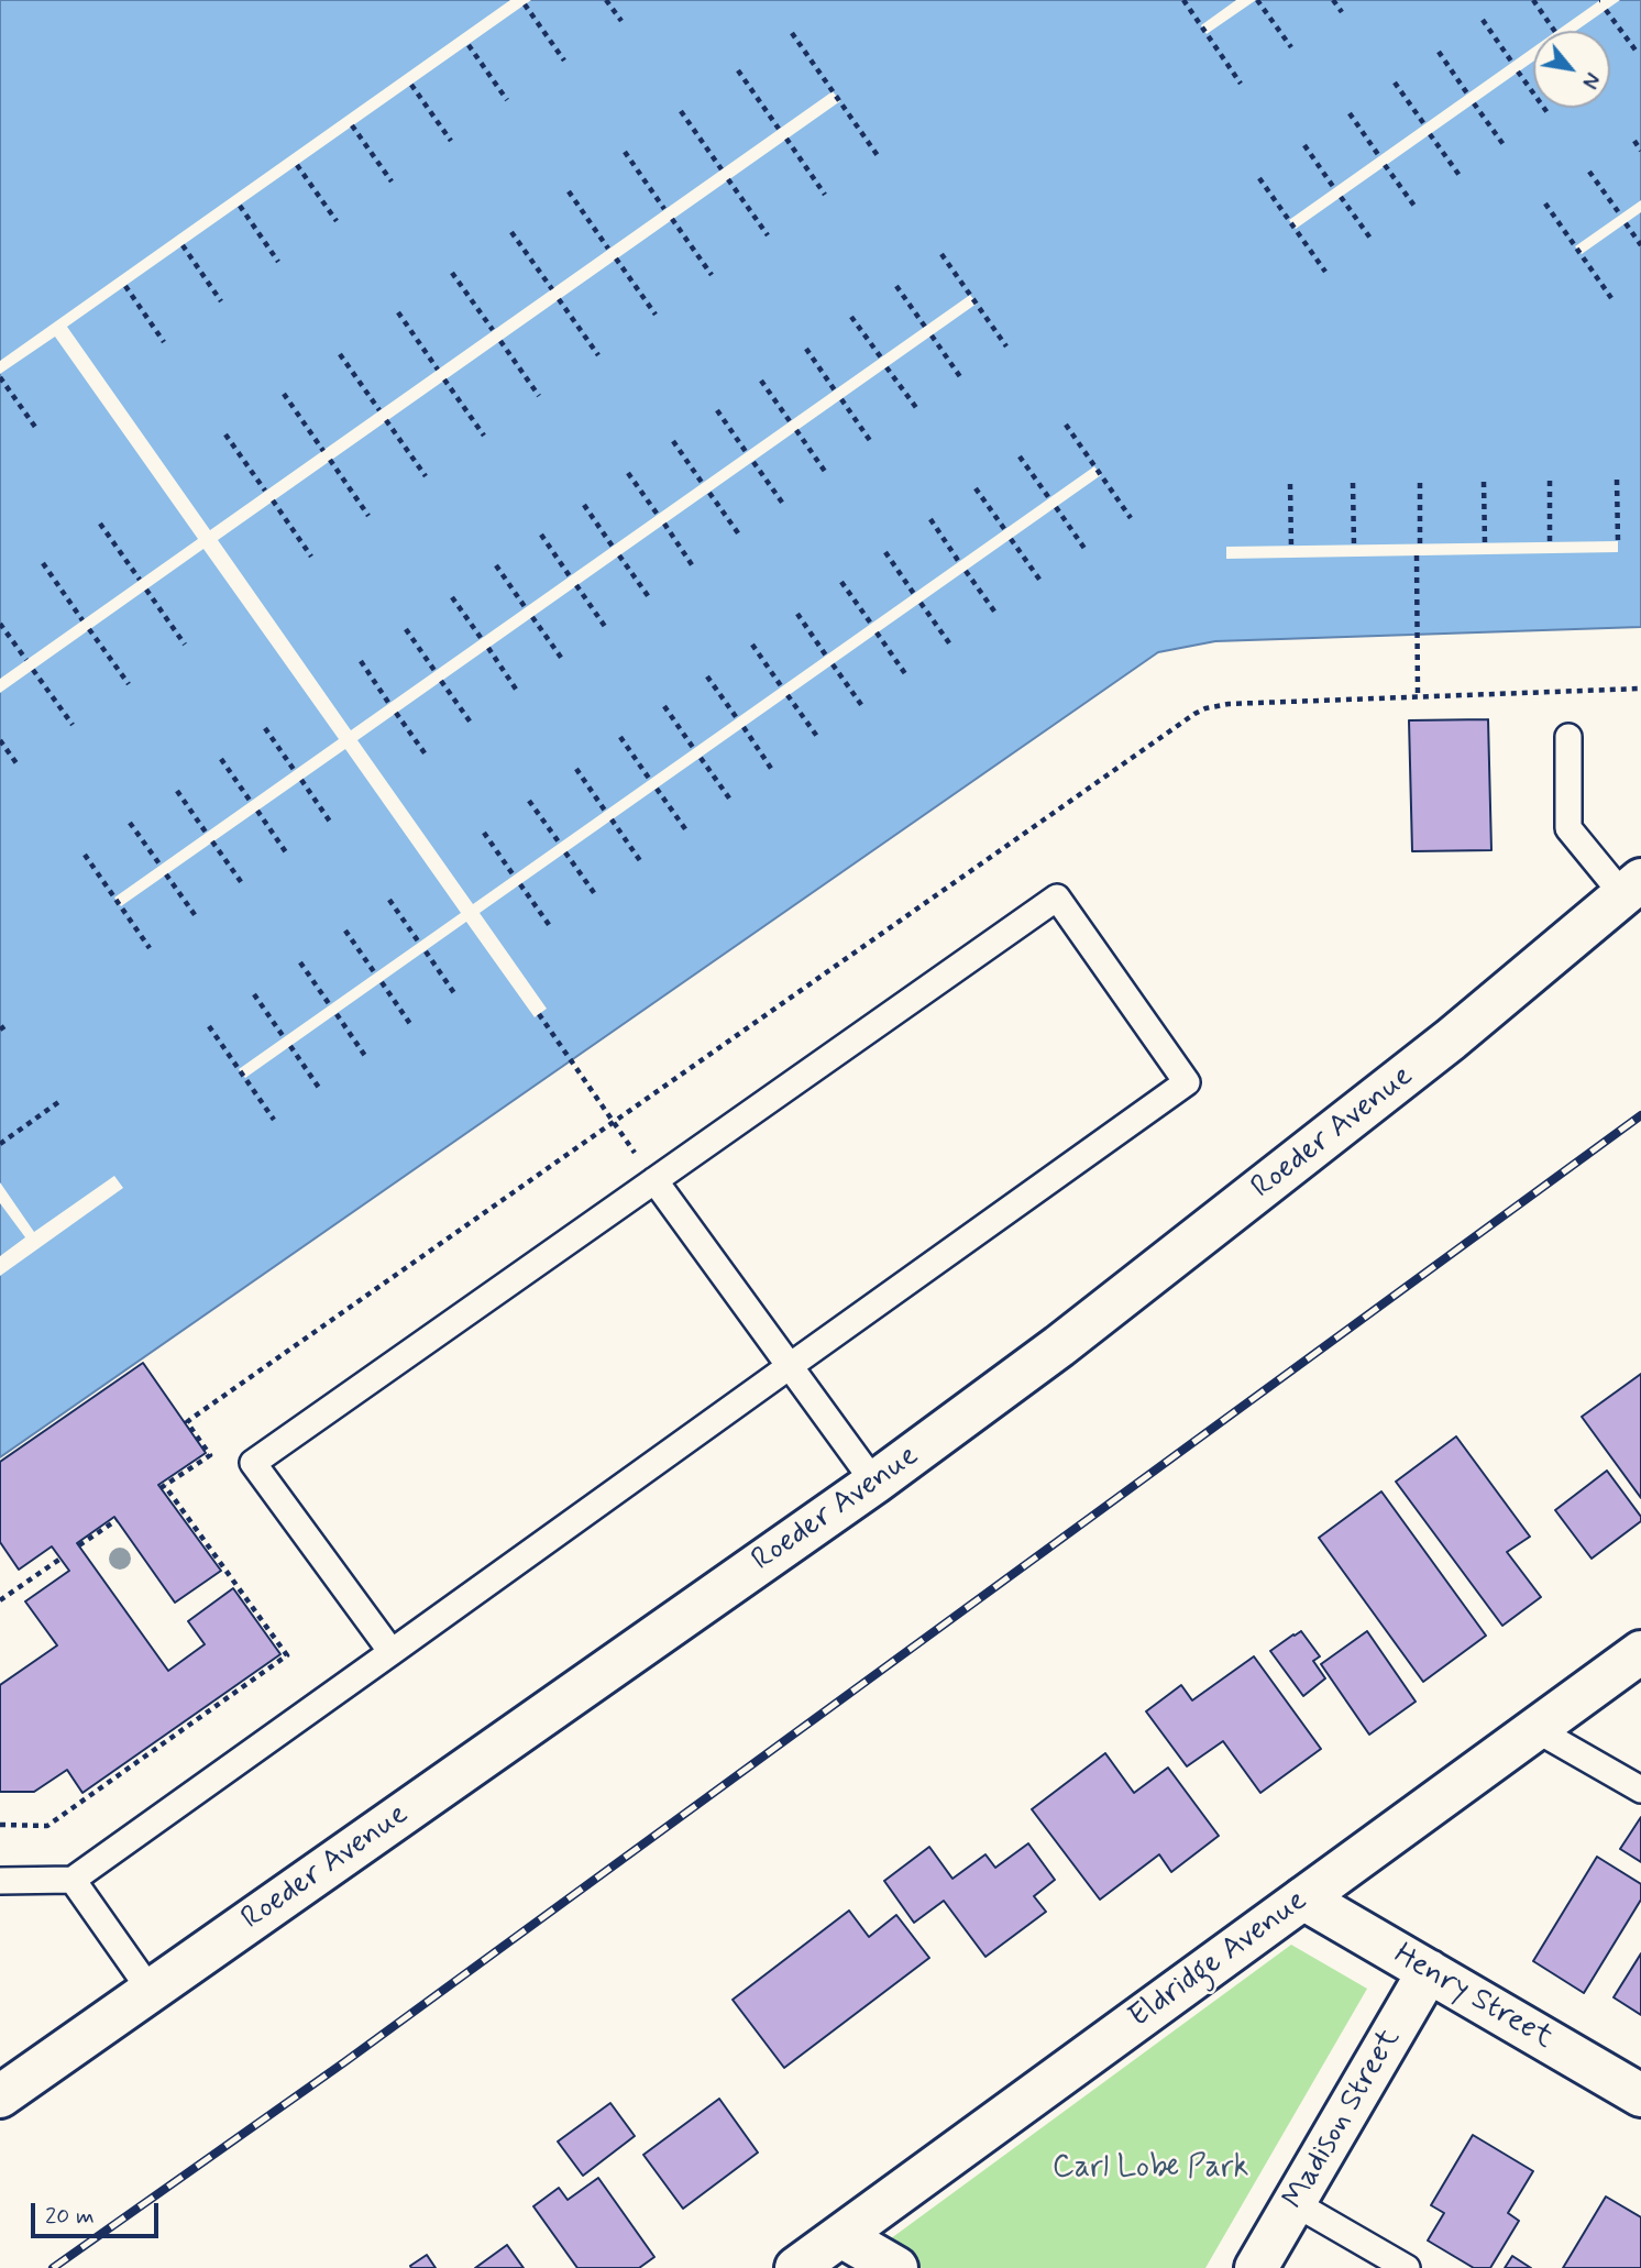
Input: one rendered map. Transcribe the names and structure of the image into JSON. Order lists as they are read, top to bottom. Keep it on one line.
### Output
{"streets":{"street":["Roeder Avenue","Eldridge Avenue","Henry Street","Madison Street"]},"crossings":[["Eldridge Avenue","Henry Street"],["Henry Street","Madison Street"]],"parks":["Carl Lobe Park"],"scale_bar":"20 m","north":"bottom right"}
